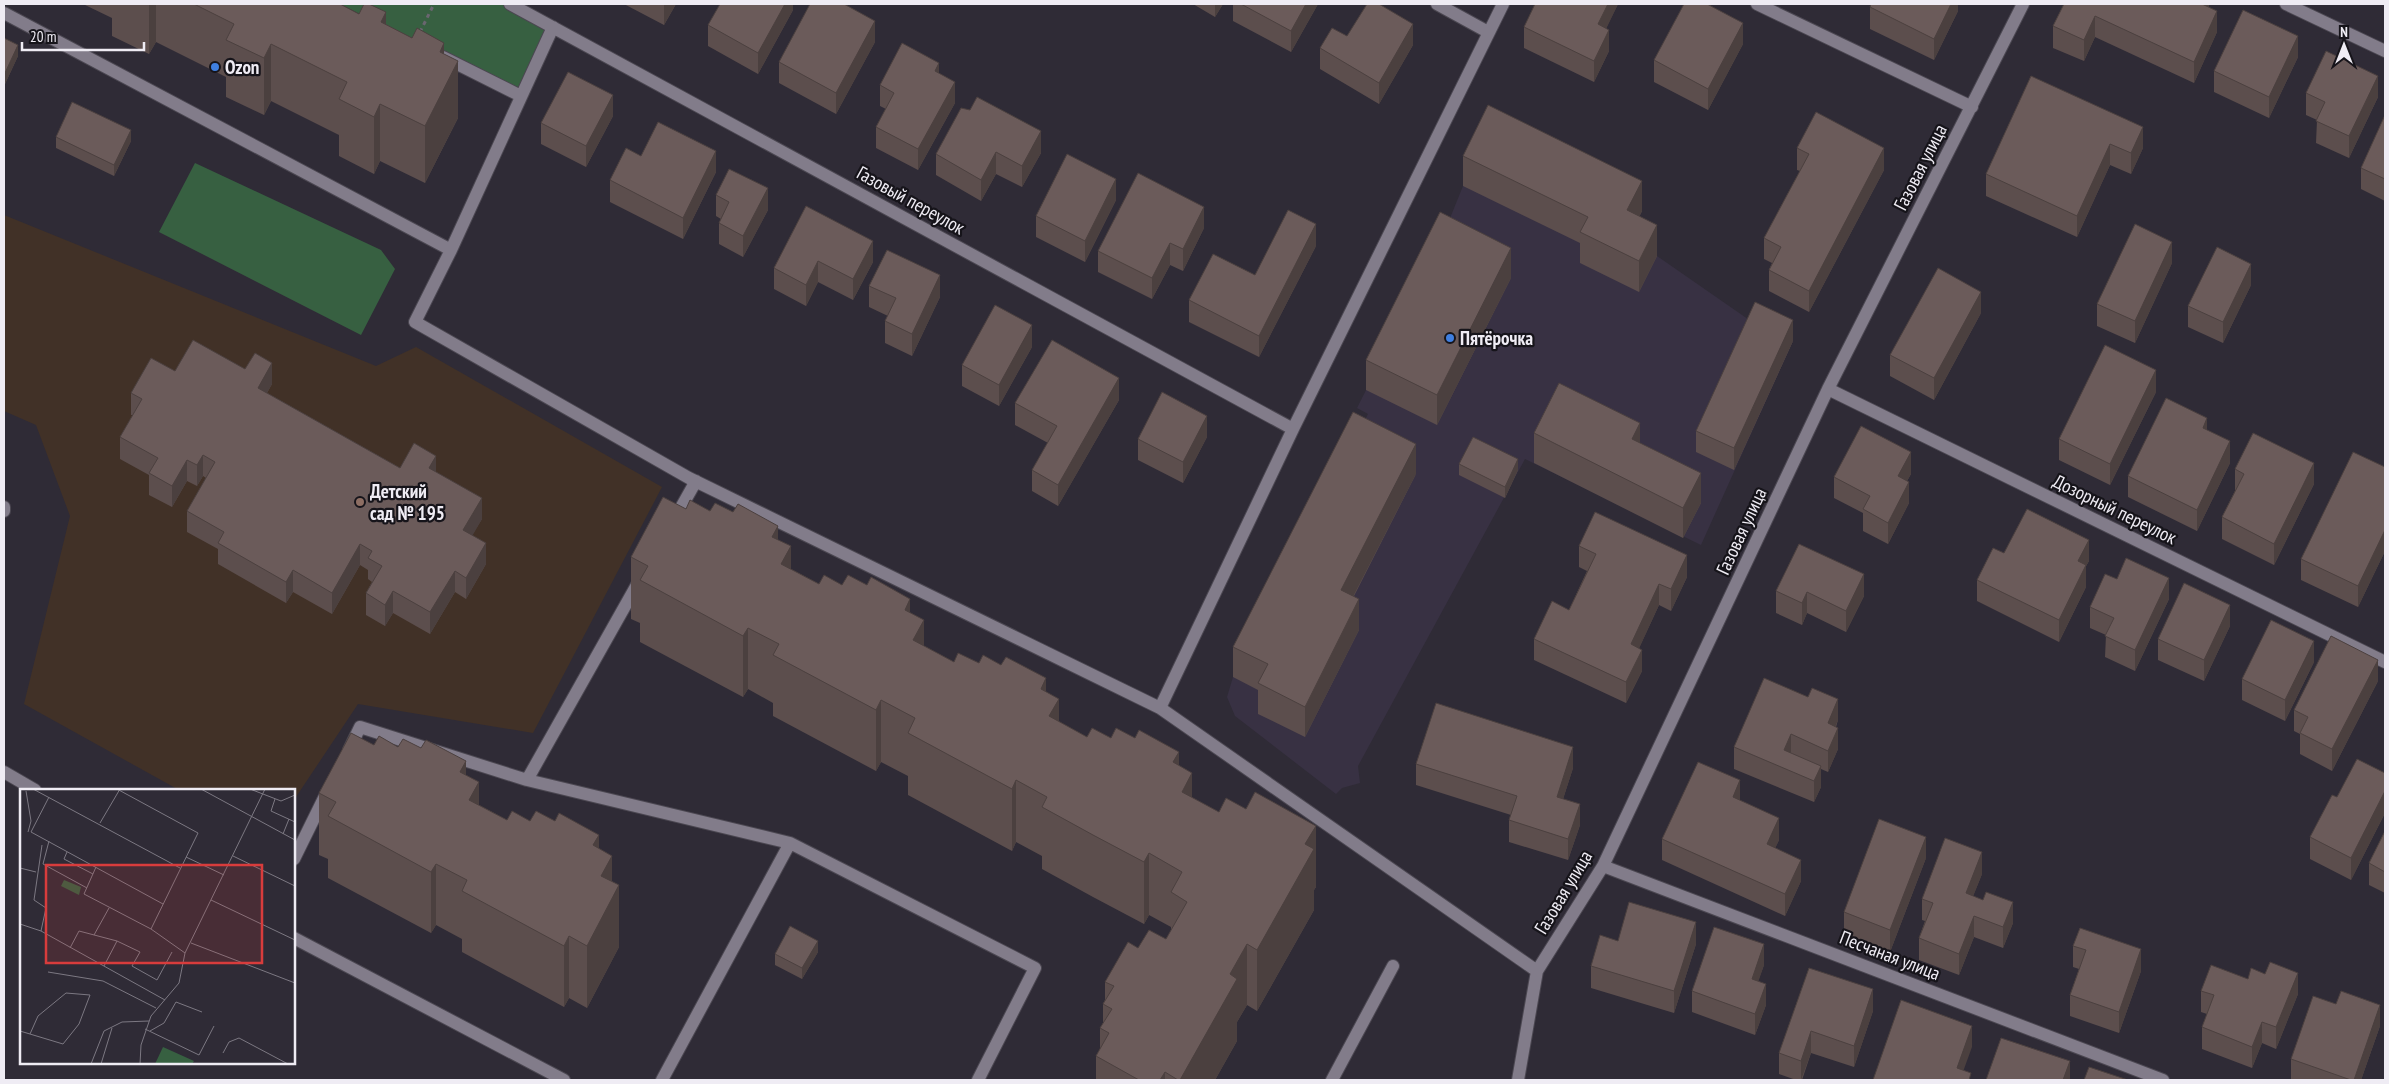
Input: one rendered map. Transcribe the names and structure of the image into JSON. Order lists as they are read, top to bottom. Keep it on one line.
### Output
{"streets":{"street":["Газовая улица","Газовый переулок","Дозорный переулок","Песчаная улица"]},"crossings":[["Газовая улица","Дозорный переулок"],["Газовая улица","Песчаная улица"]],"places":["Ozon","Пятёрочка","Детский сад № 195"],"scale_bar":"20 m","north":"top"}
